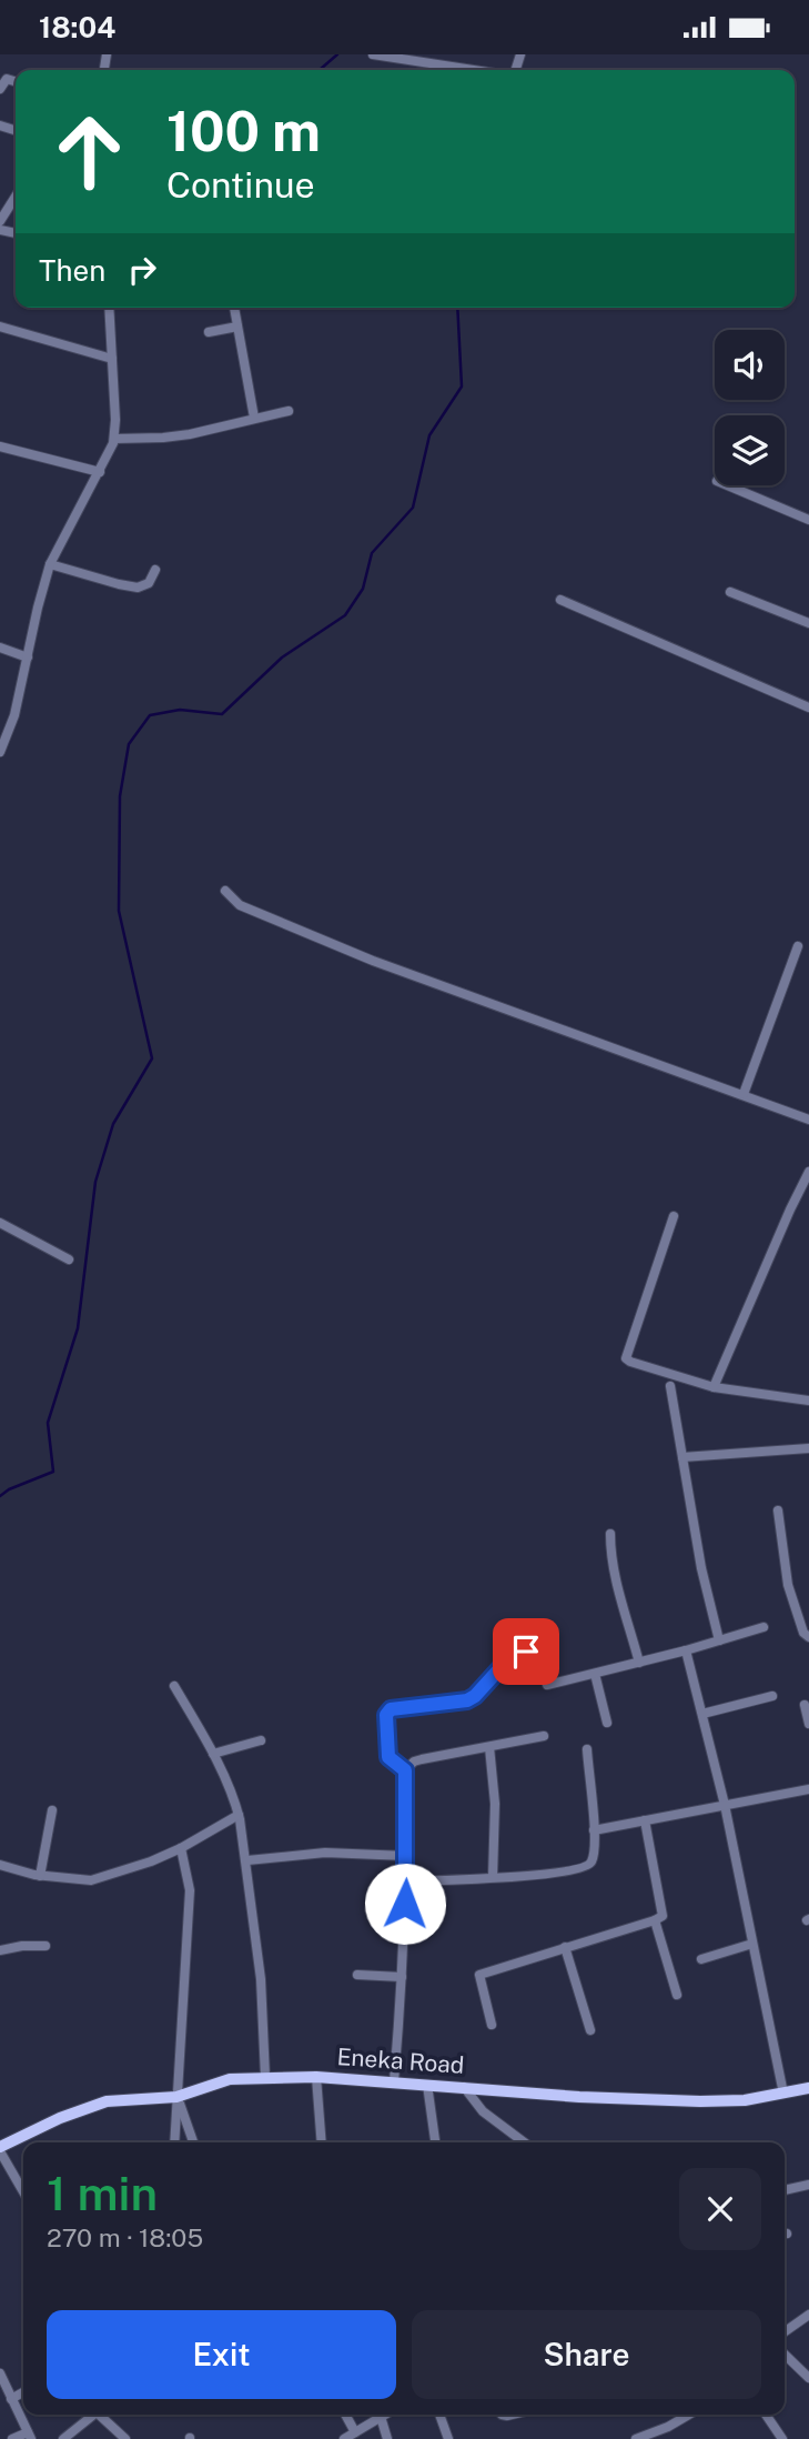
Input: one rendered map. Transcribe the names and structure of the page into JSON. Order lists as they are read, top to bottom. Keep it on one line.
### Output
{"streets":{"main road":["Eneka Road"]},"page":{"status":"18:04","turn":["100 m","Continue"],"then":"Then","heading":["1 min","270 m · 18:05"],"buttons":["Exit","Share"]}}
